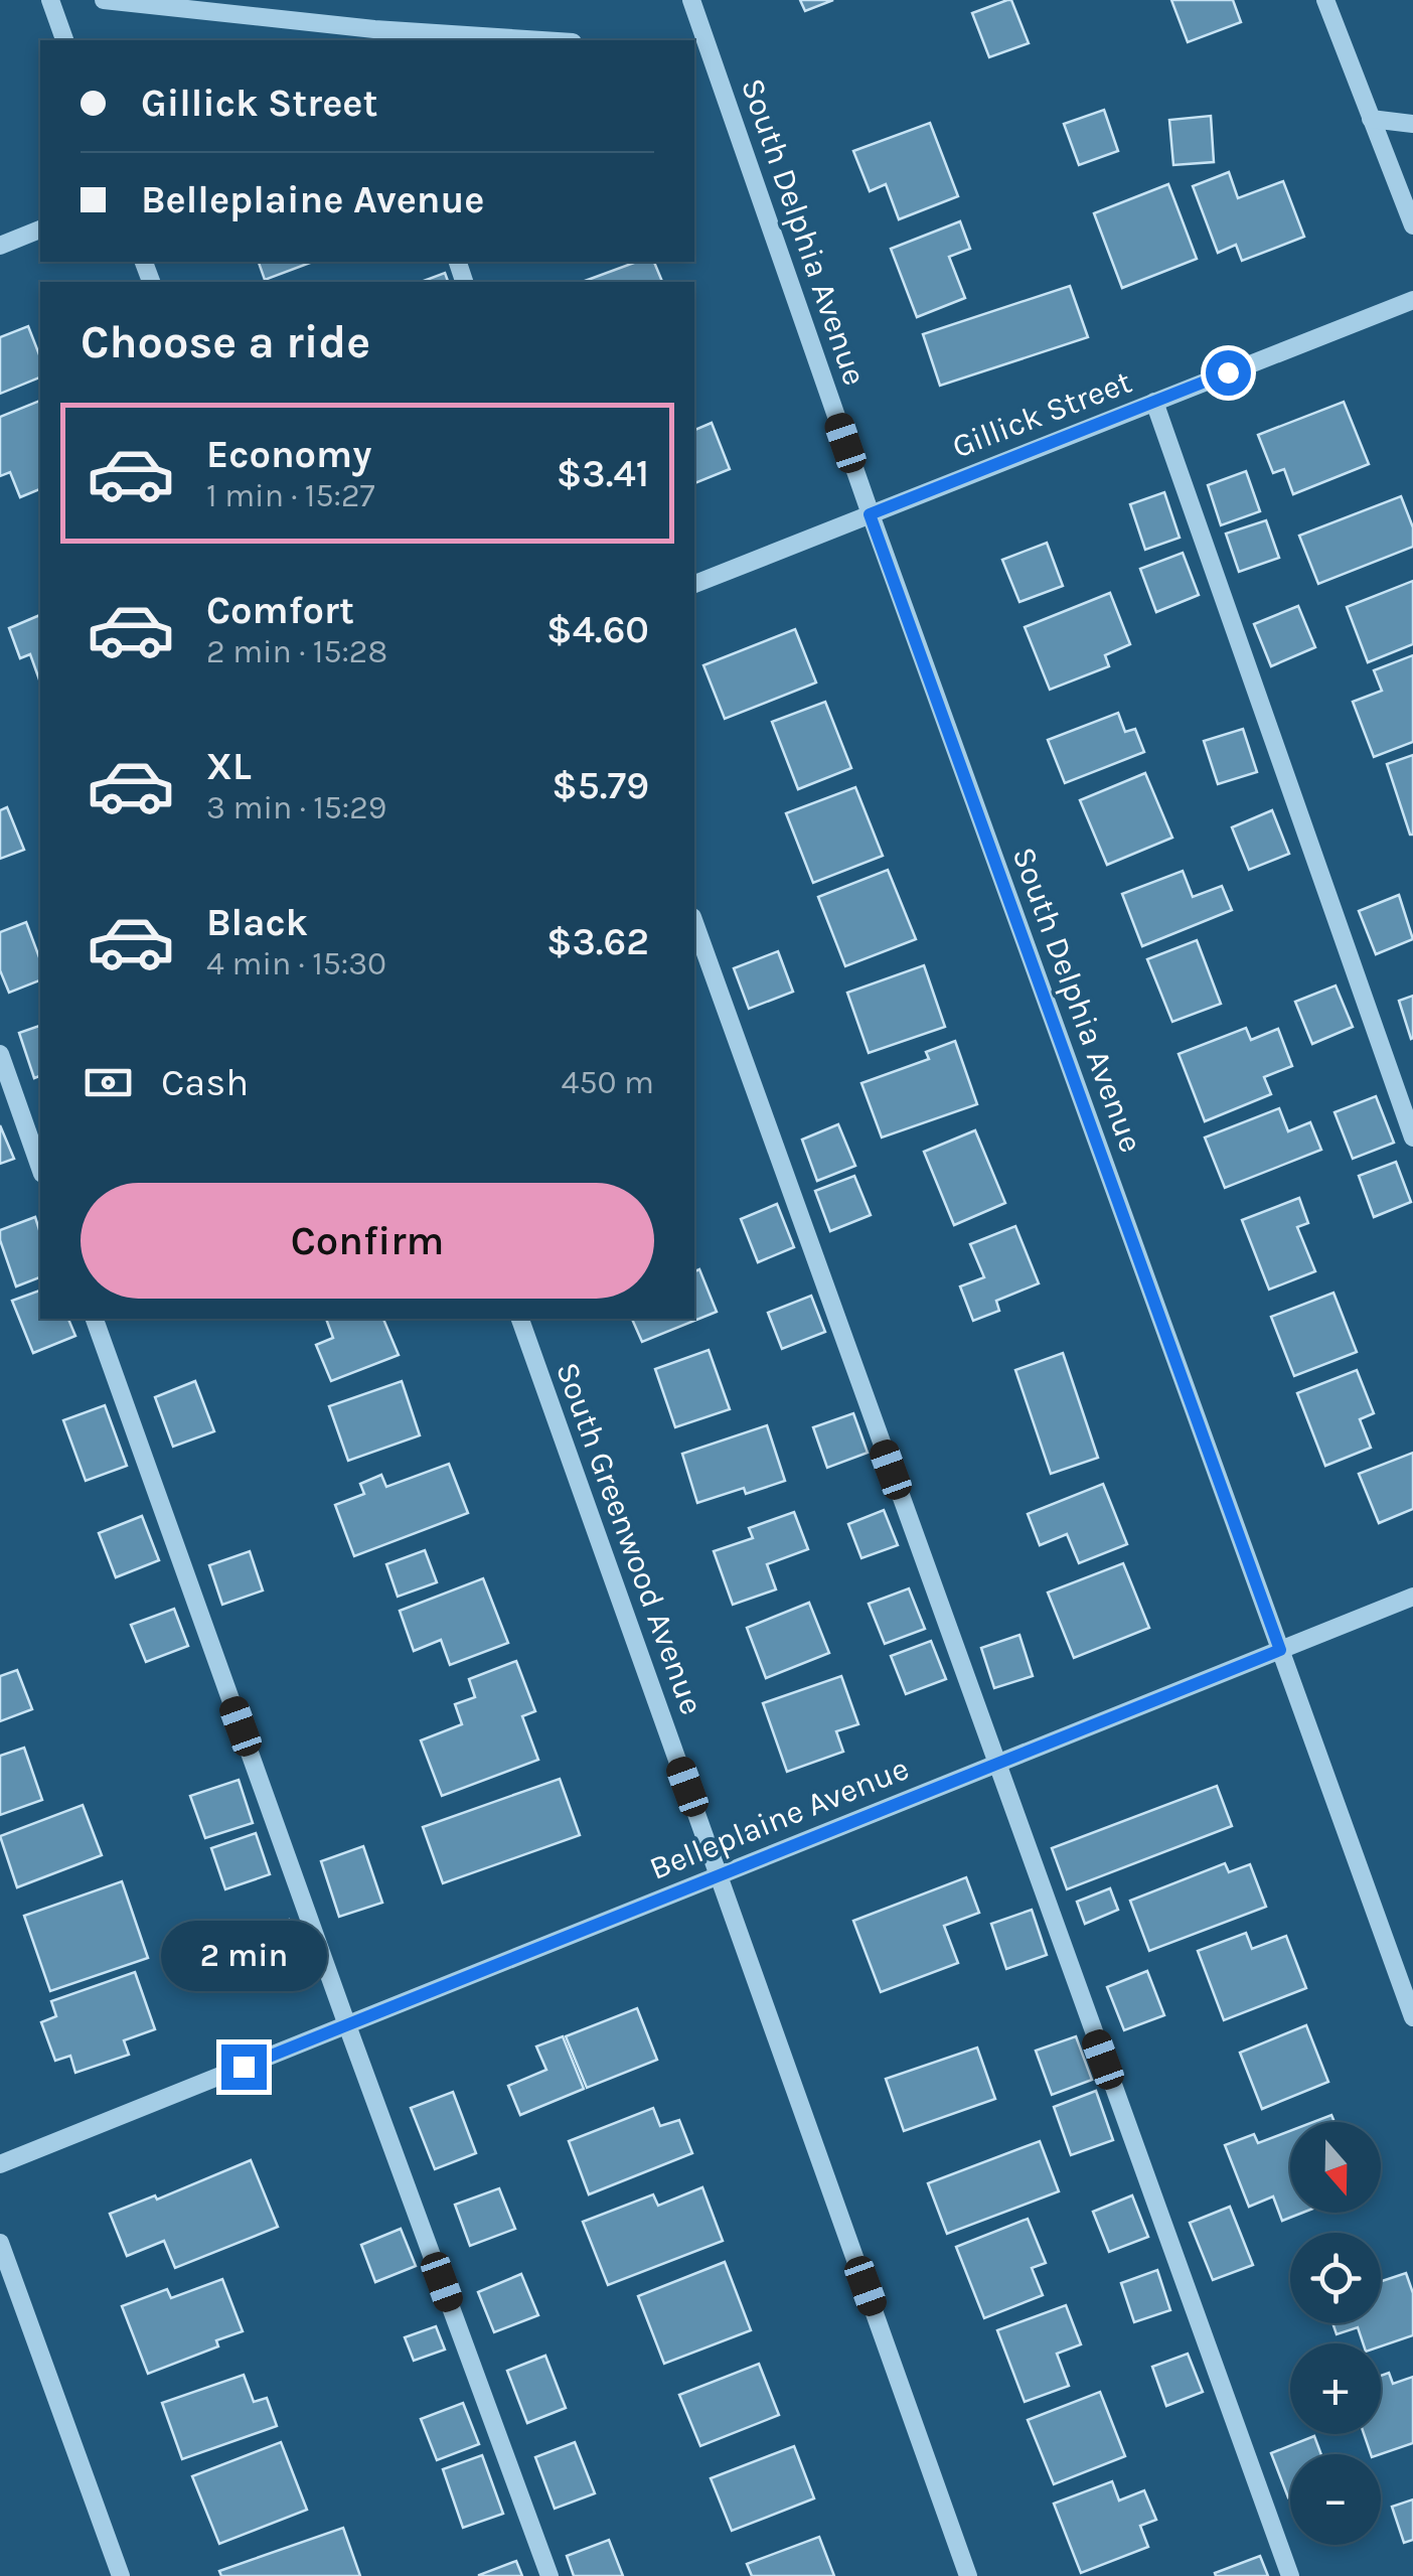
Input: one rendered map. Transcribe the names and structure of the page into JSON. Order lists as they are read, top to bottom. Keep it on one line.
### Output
{"streets":{"street":["South Delphia Avenue","Gillick Street","South Greenwood Avenue","Belleplaine Avenue"]},"crossings":[["South Delphia Avenue","Gillick Street"],["South Delphia Avenue","Belleplaine Avenue"],["South Greenwood Avenue","Belleplaine Avenue"]],"north":"bottom","page":{"banner":["Gillick Street","Belleplaine Avenue"],"heading":"Choose a ride","list":[{"name":"Economy","note":"1 min · 15:27","value":"$3.41"},{"name":"Comfort","note":"2 min · 15:28","value":"$4.60"},{"name":"XL","note":"3 min · 15:29","value":"$5.79"},{"name":"Black","note":"4 min · 15:30","value":"$3.62"}],"pay":["Cash","450 m"],"buttons":"Confirm","bubble":"2 min","map_buttons":["+","−"]}}
